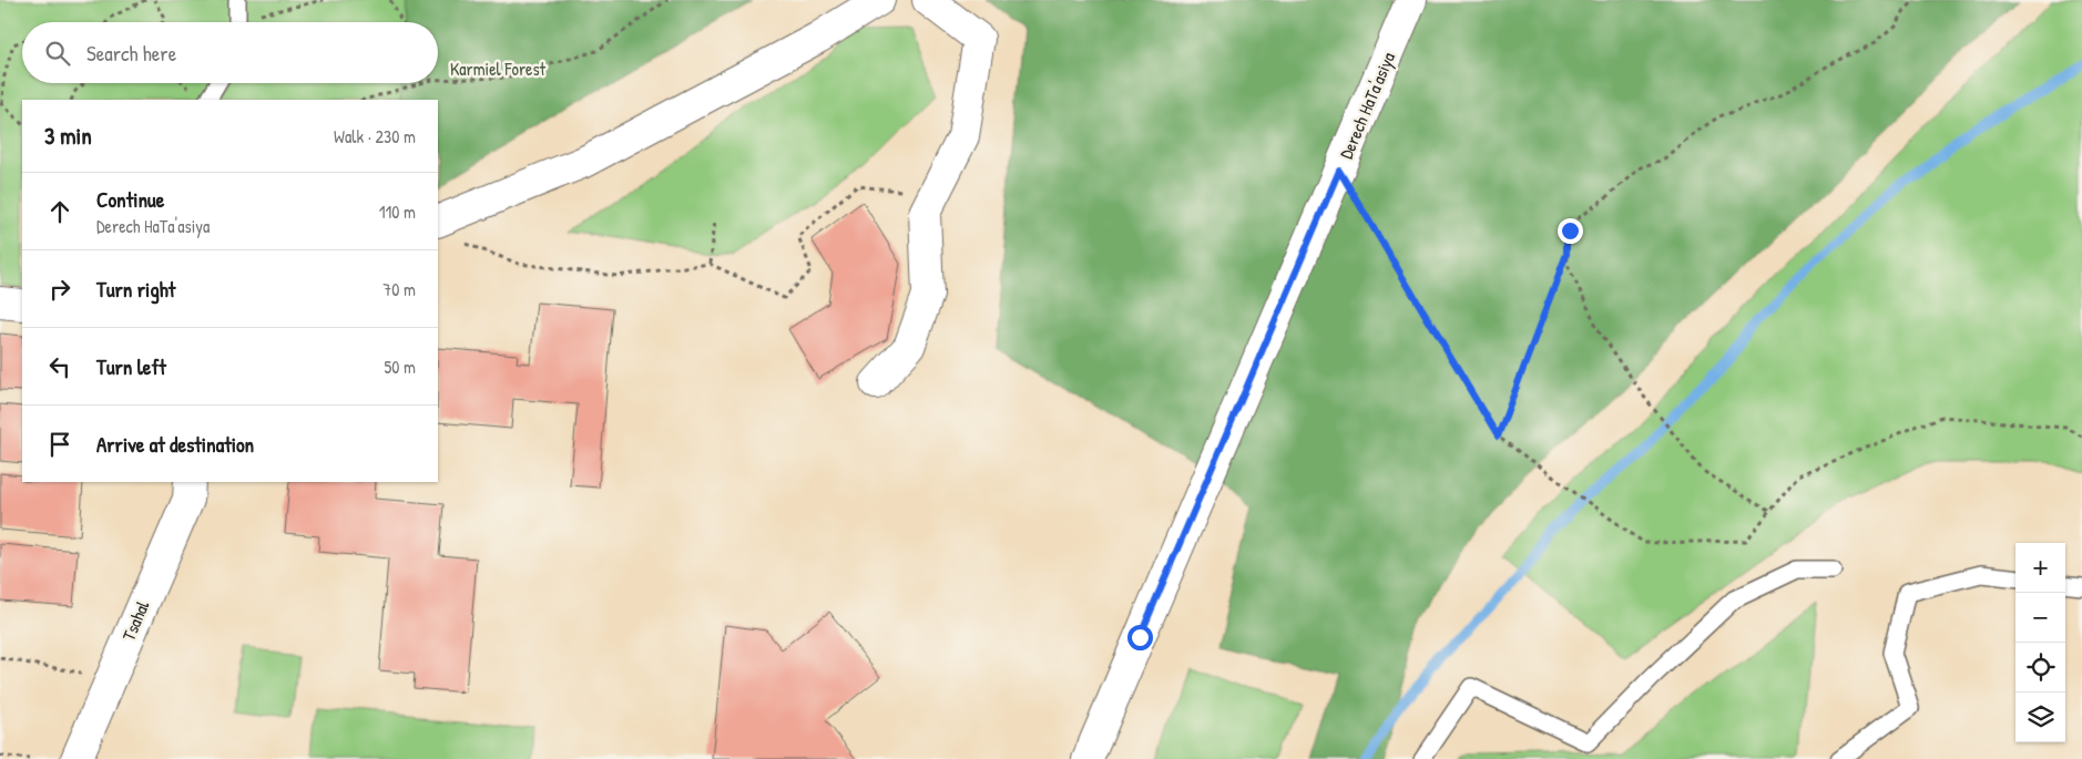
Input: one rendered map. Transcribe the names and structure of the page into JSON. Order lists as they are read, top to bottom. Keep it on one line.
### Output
{"streets":{"street":["Derech HaTa'asiya","Tsahal"]},"parks":["Karmiel Forest"],"page":{"search":"Search here","heading":["3 min","Walk · 230 m"],"list":[["Continue","Derech HaTa'asiya","110 m"],["Turn right","70 m"],["Turn left","50 m"],"Arrive at destination"],"map_buttons":["+","−"]}}
